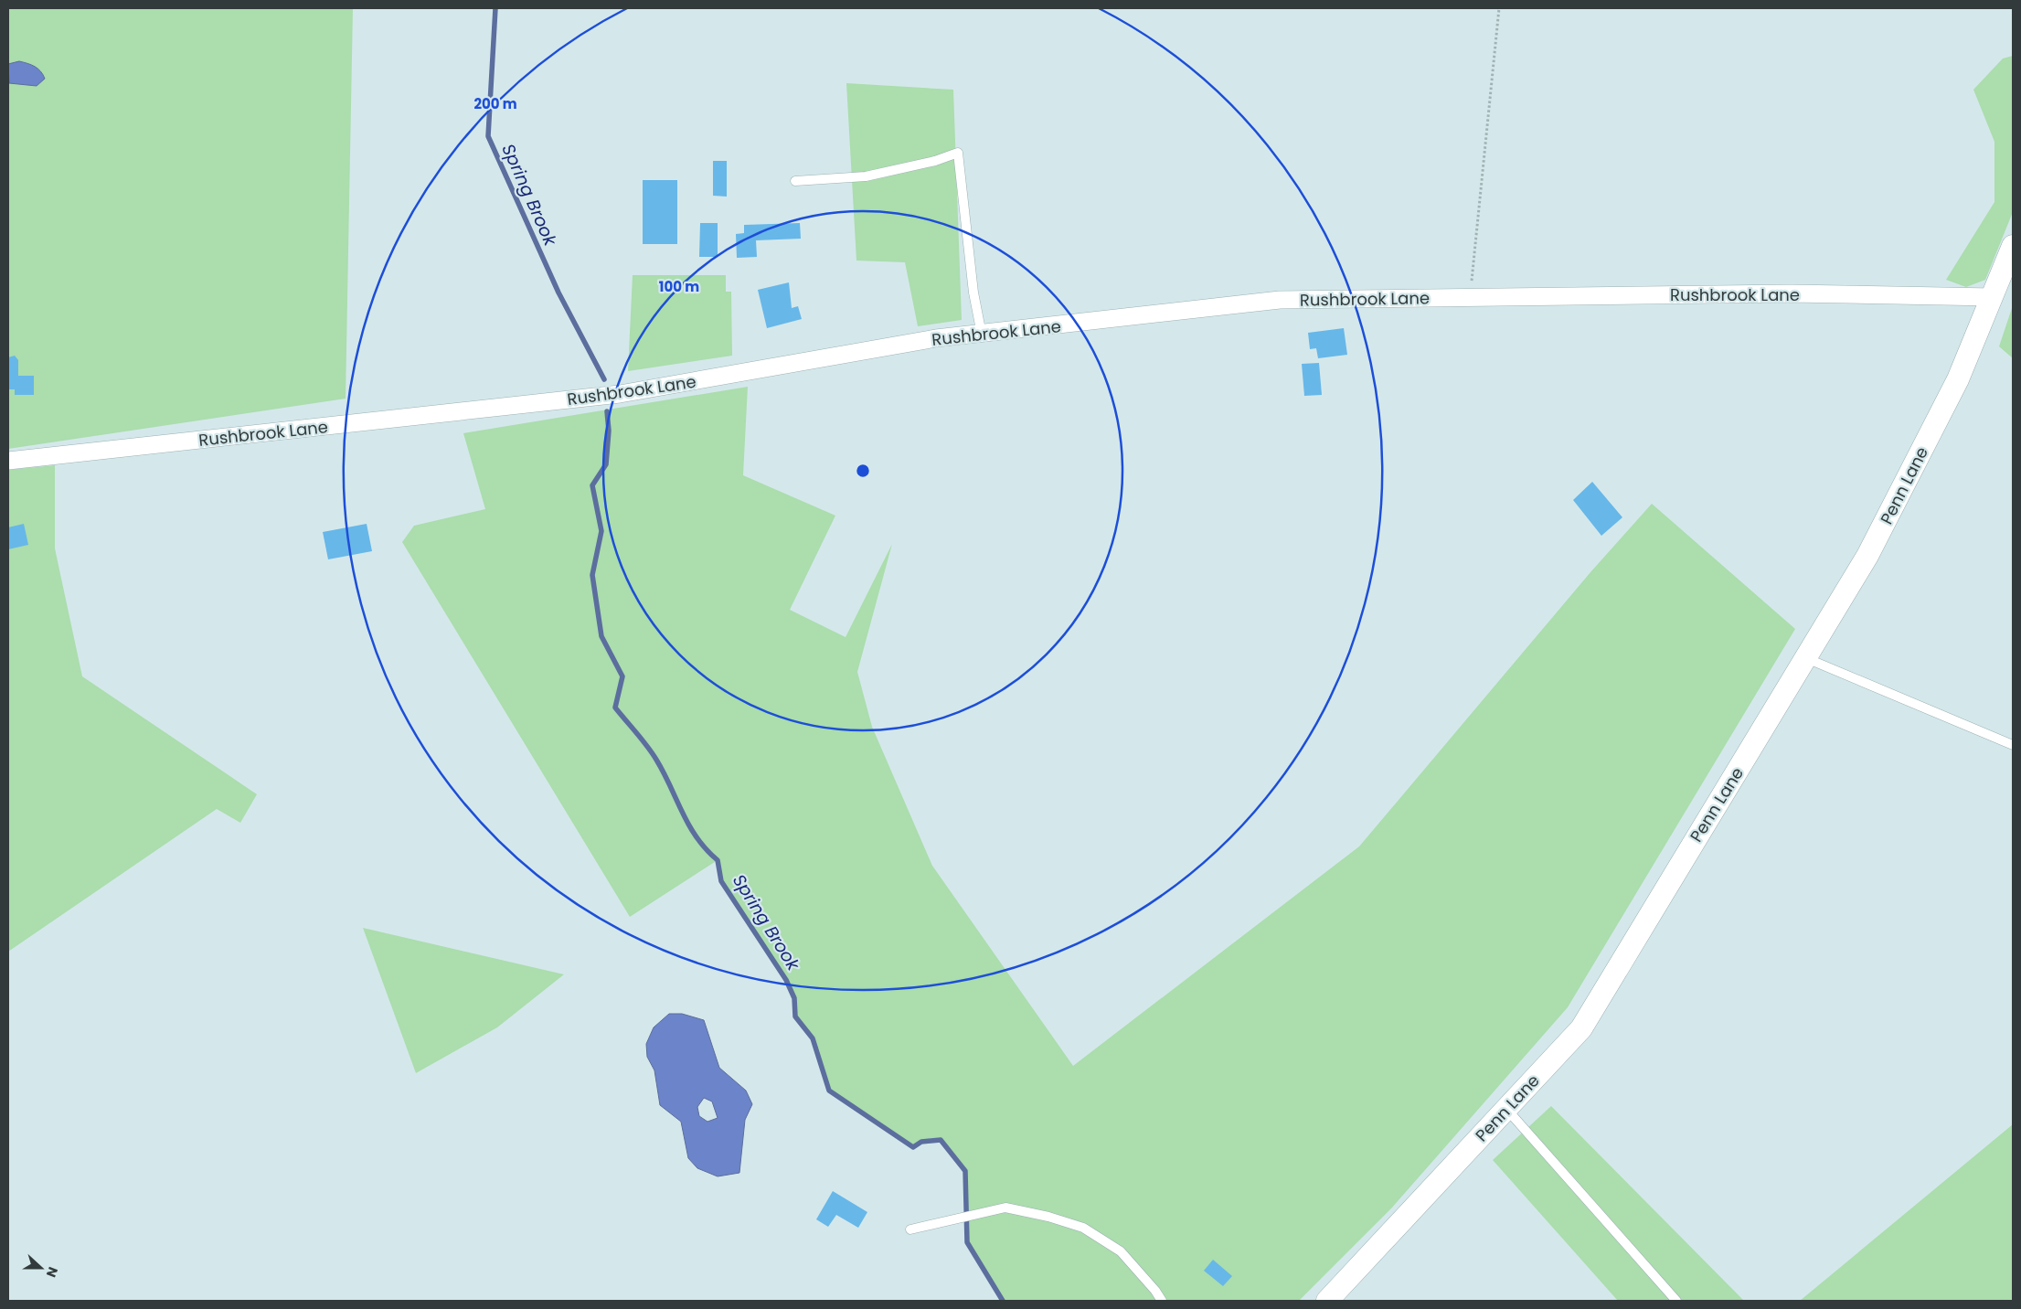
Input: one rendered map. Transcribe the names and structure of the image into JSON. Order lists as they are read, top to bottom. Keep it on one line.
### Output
{"streets":{"street":["Rushbrook Lane","Penn Lane"]},"crossings":[["Rushbrook Lane","Penn Lane"]],"water":["Spring Brook"],"north":"right","rings":["200 m","100 m"]}
